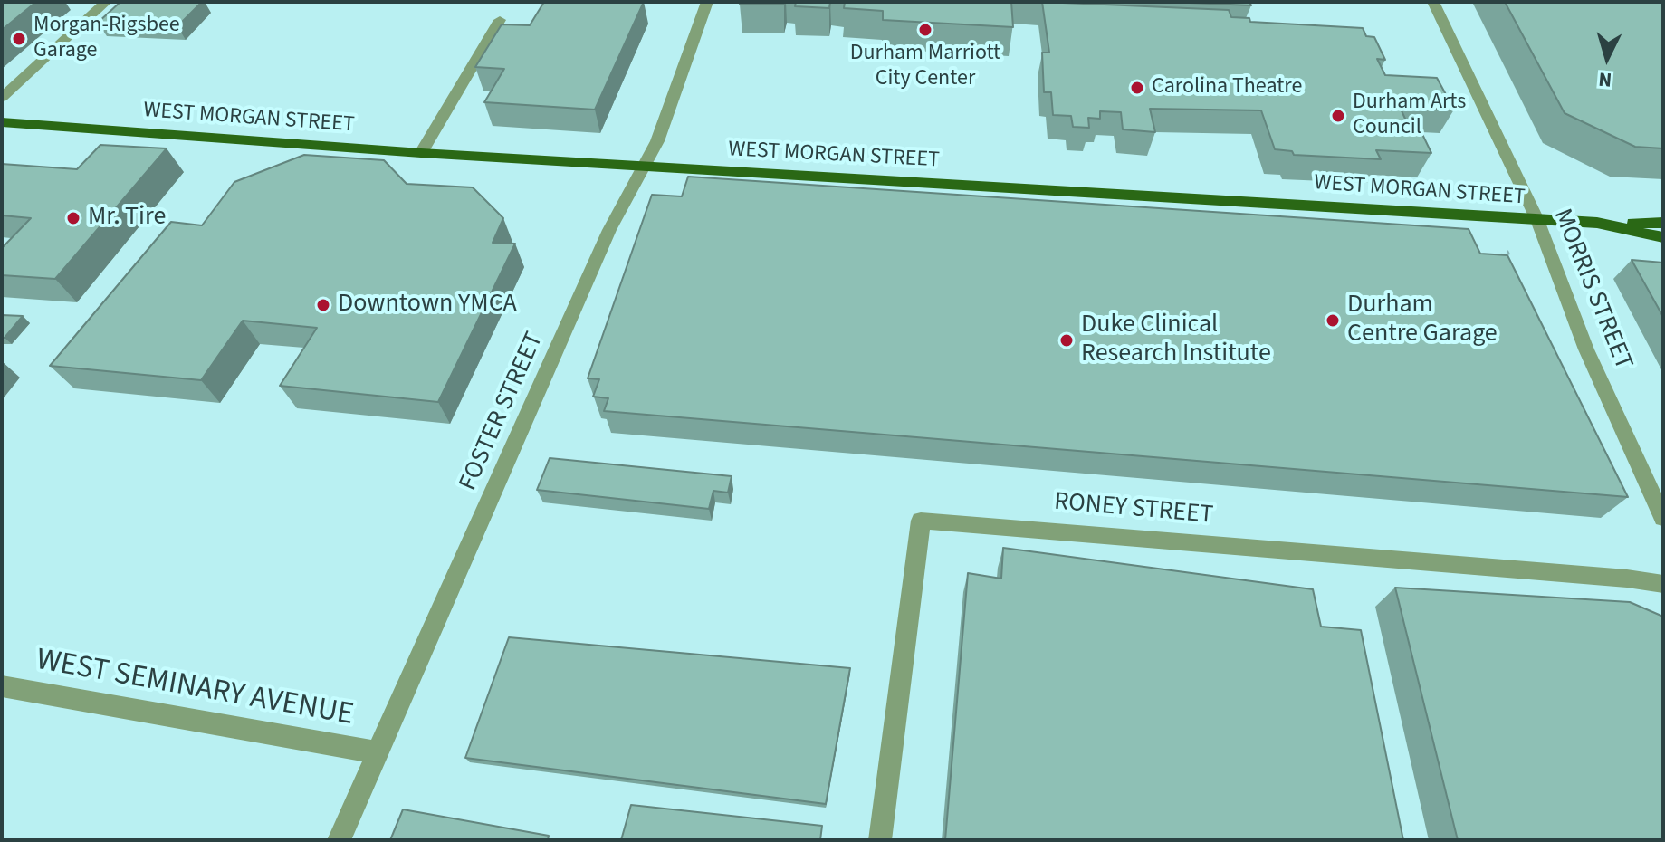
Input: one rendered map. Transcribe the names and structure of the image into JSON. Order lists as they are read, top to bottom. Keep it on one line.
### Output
{"streets":{"main road":["WEST MORGAN STREET"],"street":["MORRIS STREET","FOSTER STREET","RONEY STREET","WEST SEMINARY AVENUE"]},"crossings":[["WEST MORGAN STREET","MORRIS STREET"],["WEST MORGAN STREET","FOSTER STREET"],["FOSTER STREET","WEST SEMINARY AVENUE"]],"places":["Durham Marriott City Center","Morgan-Rigsbee Garage","Carolina Theatre","Durham Arts Council","Mr. Tire","Downtown YMCA","Durham Centre Garage","Duke Clinical Research Institute"],"north":"bottom"}
